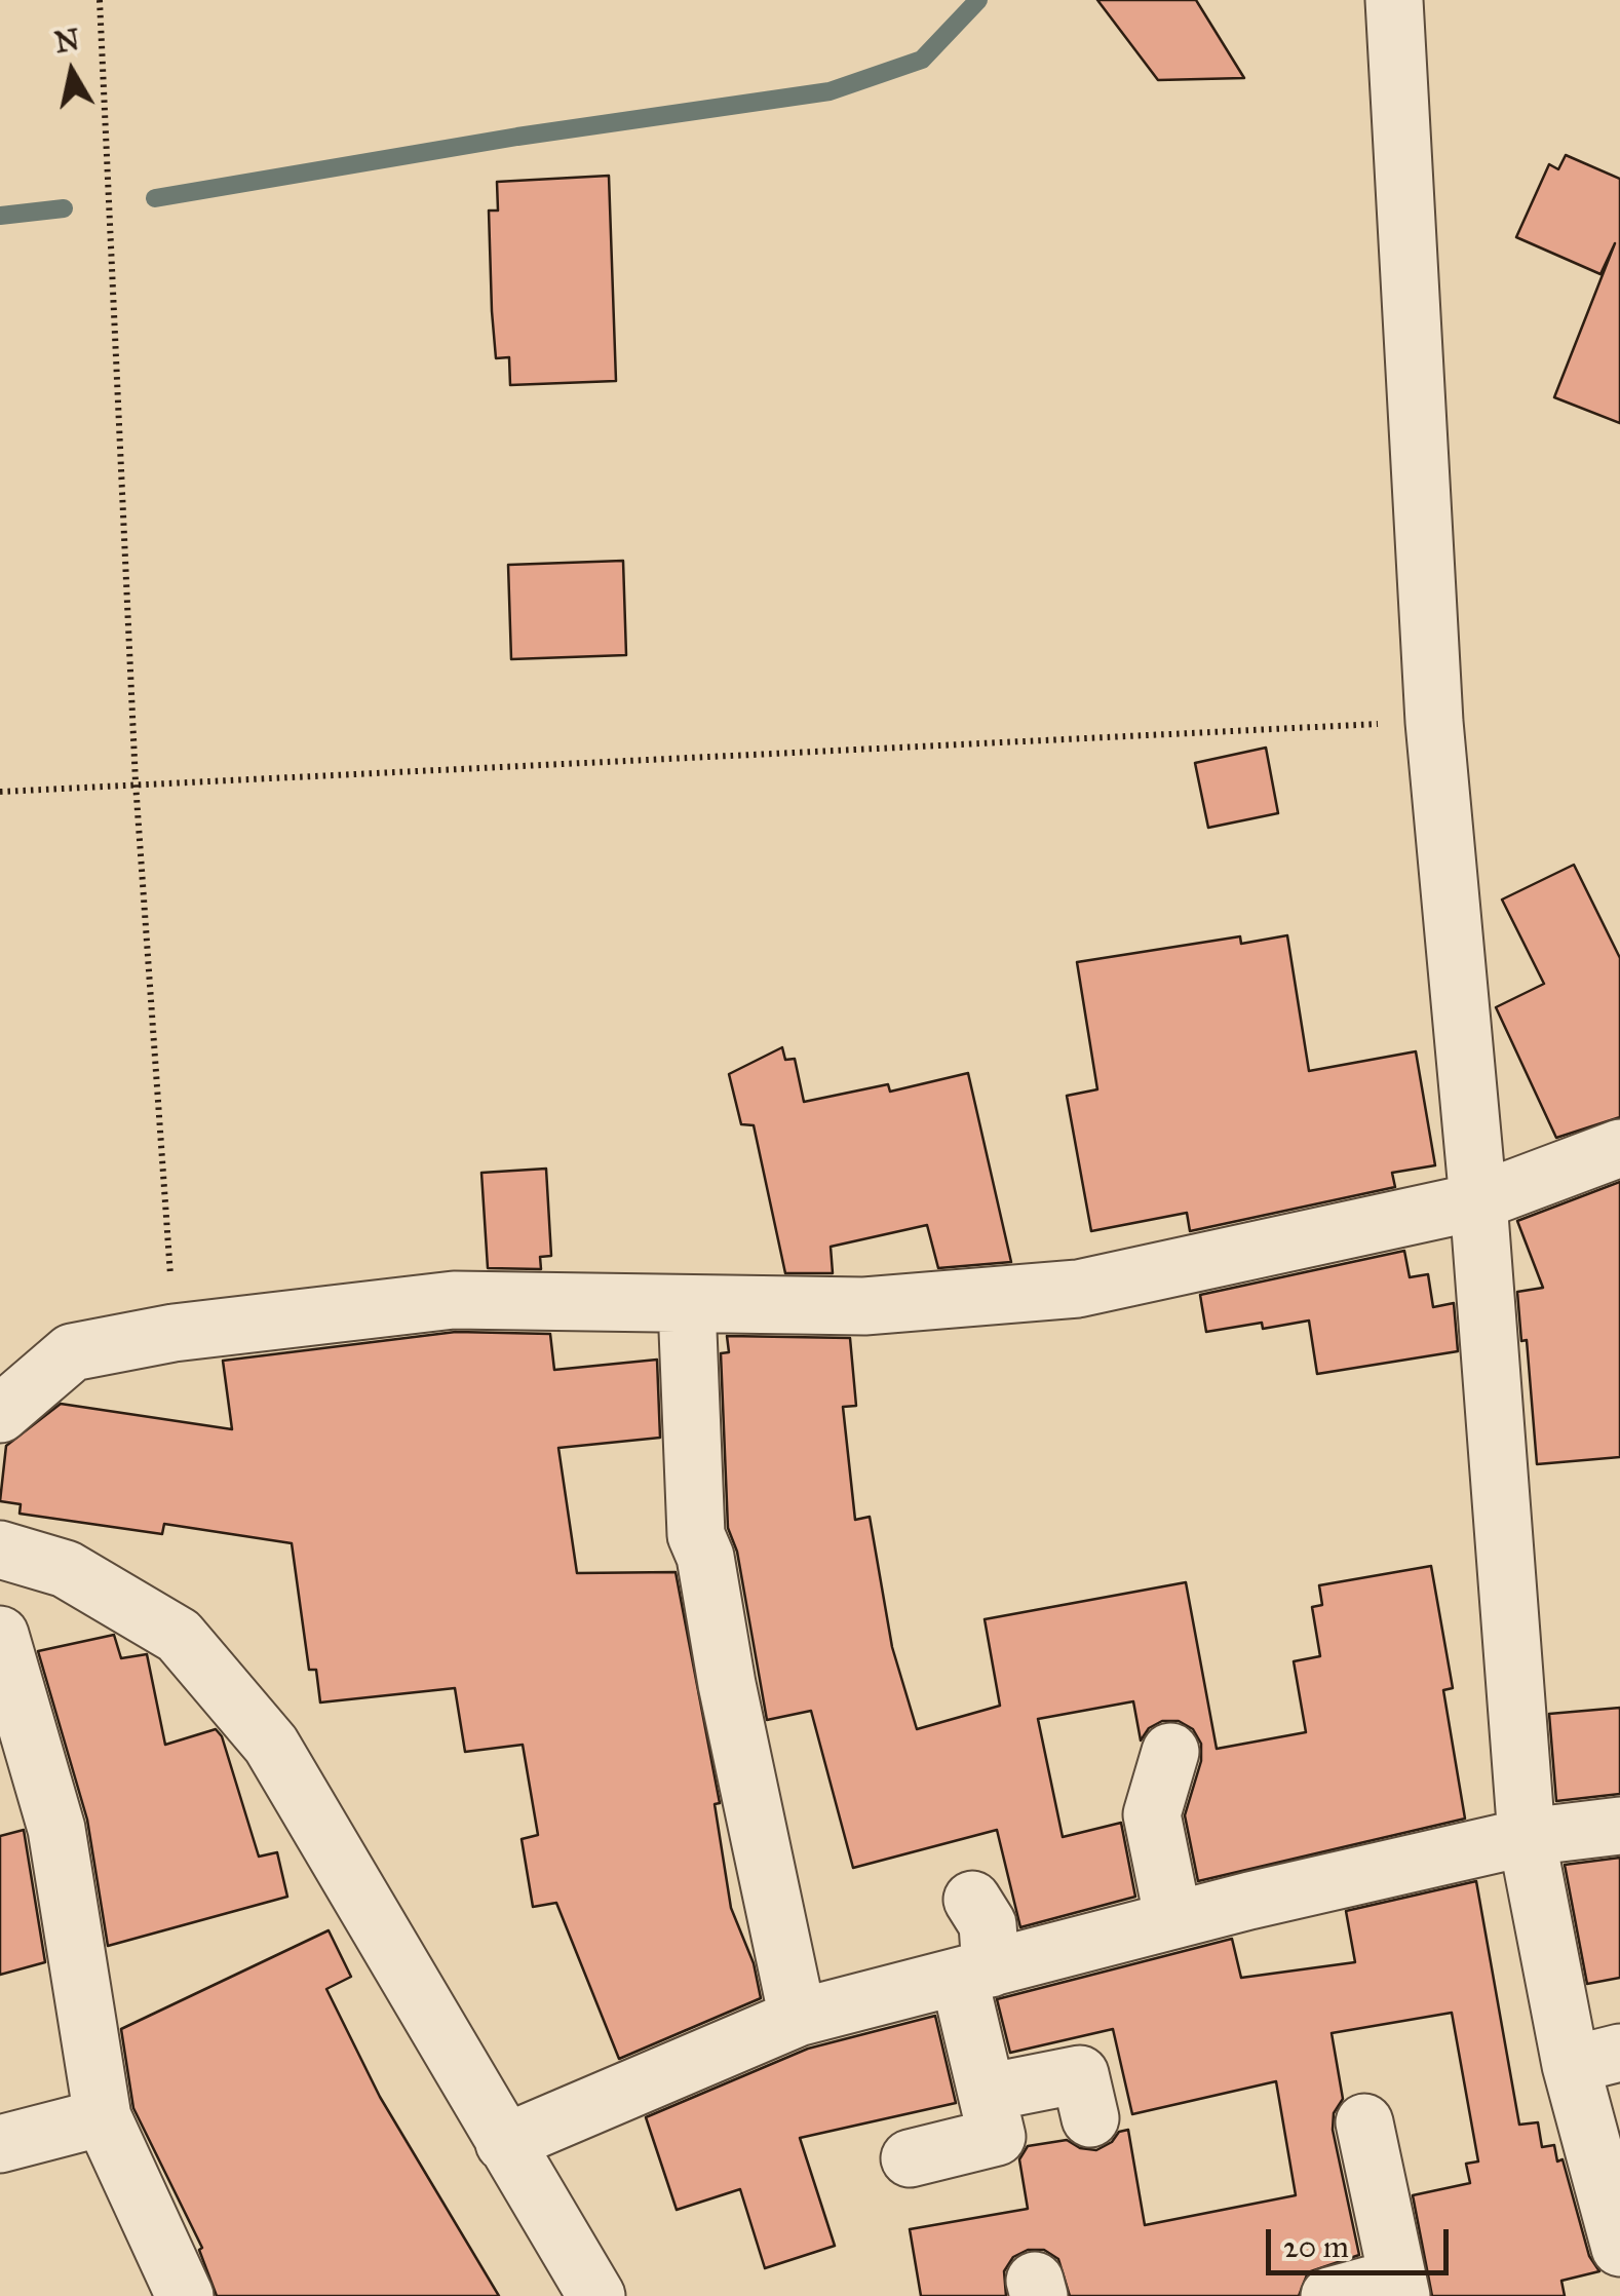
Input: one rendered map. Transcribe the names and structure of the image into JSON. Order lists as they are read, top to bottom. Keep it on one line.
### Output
{"scale_bar":"20 m","north":"top"}
